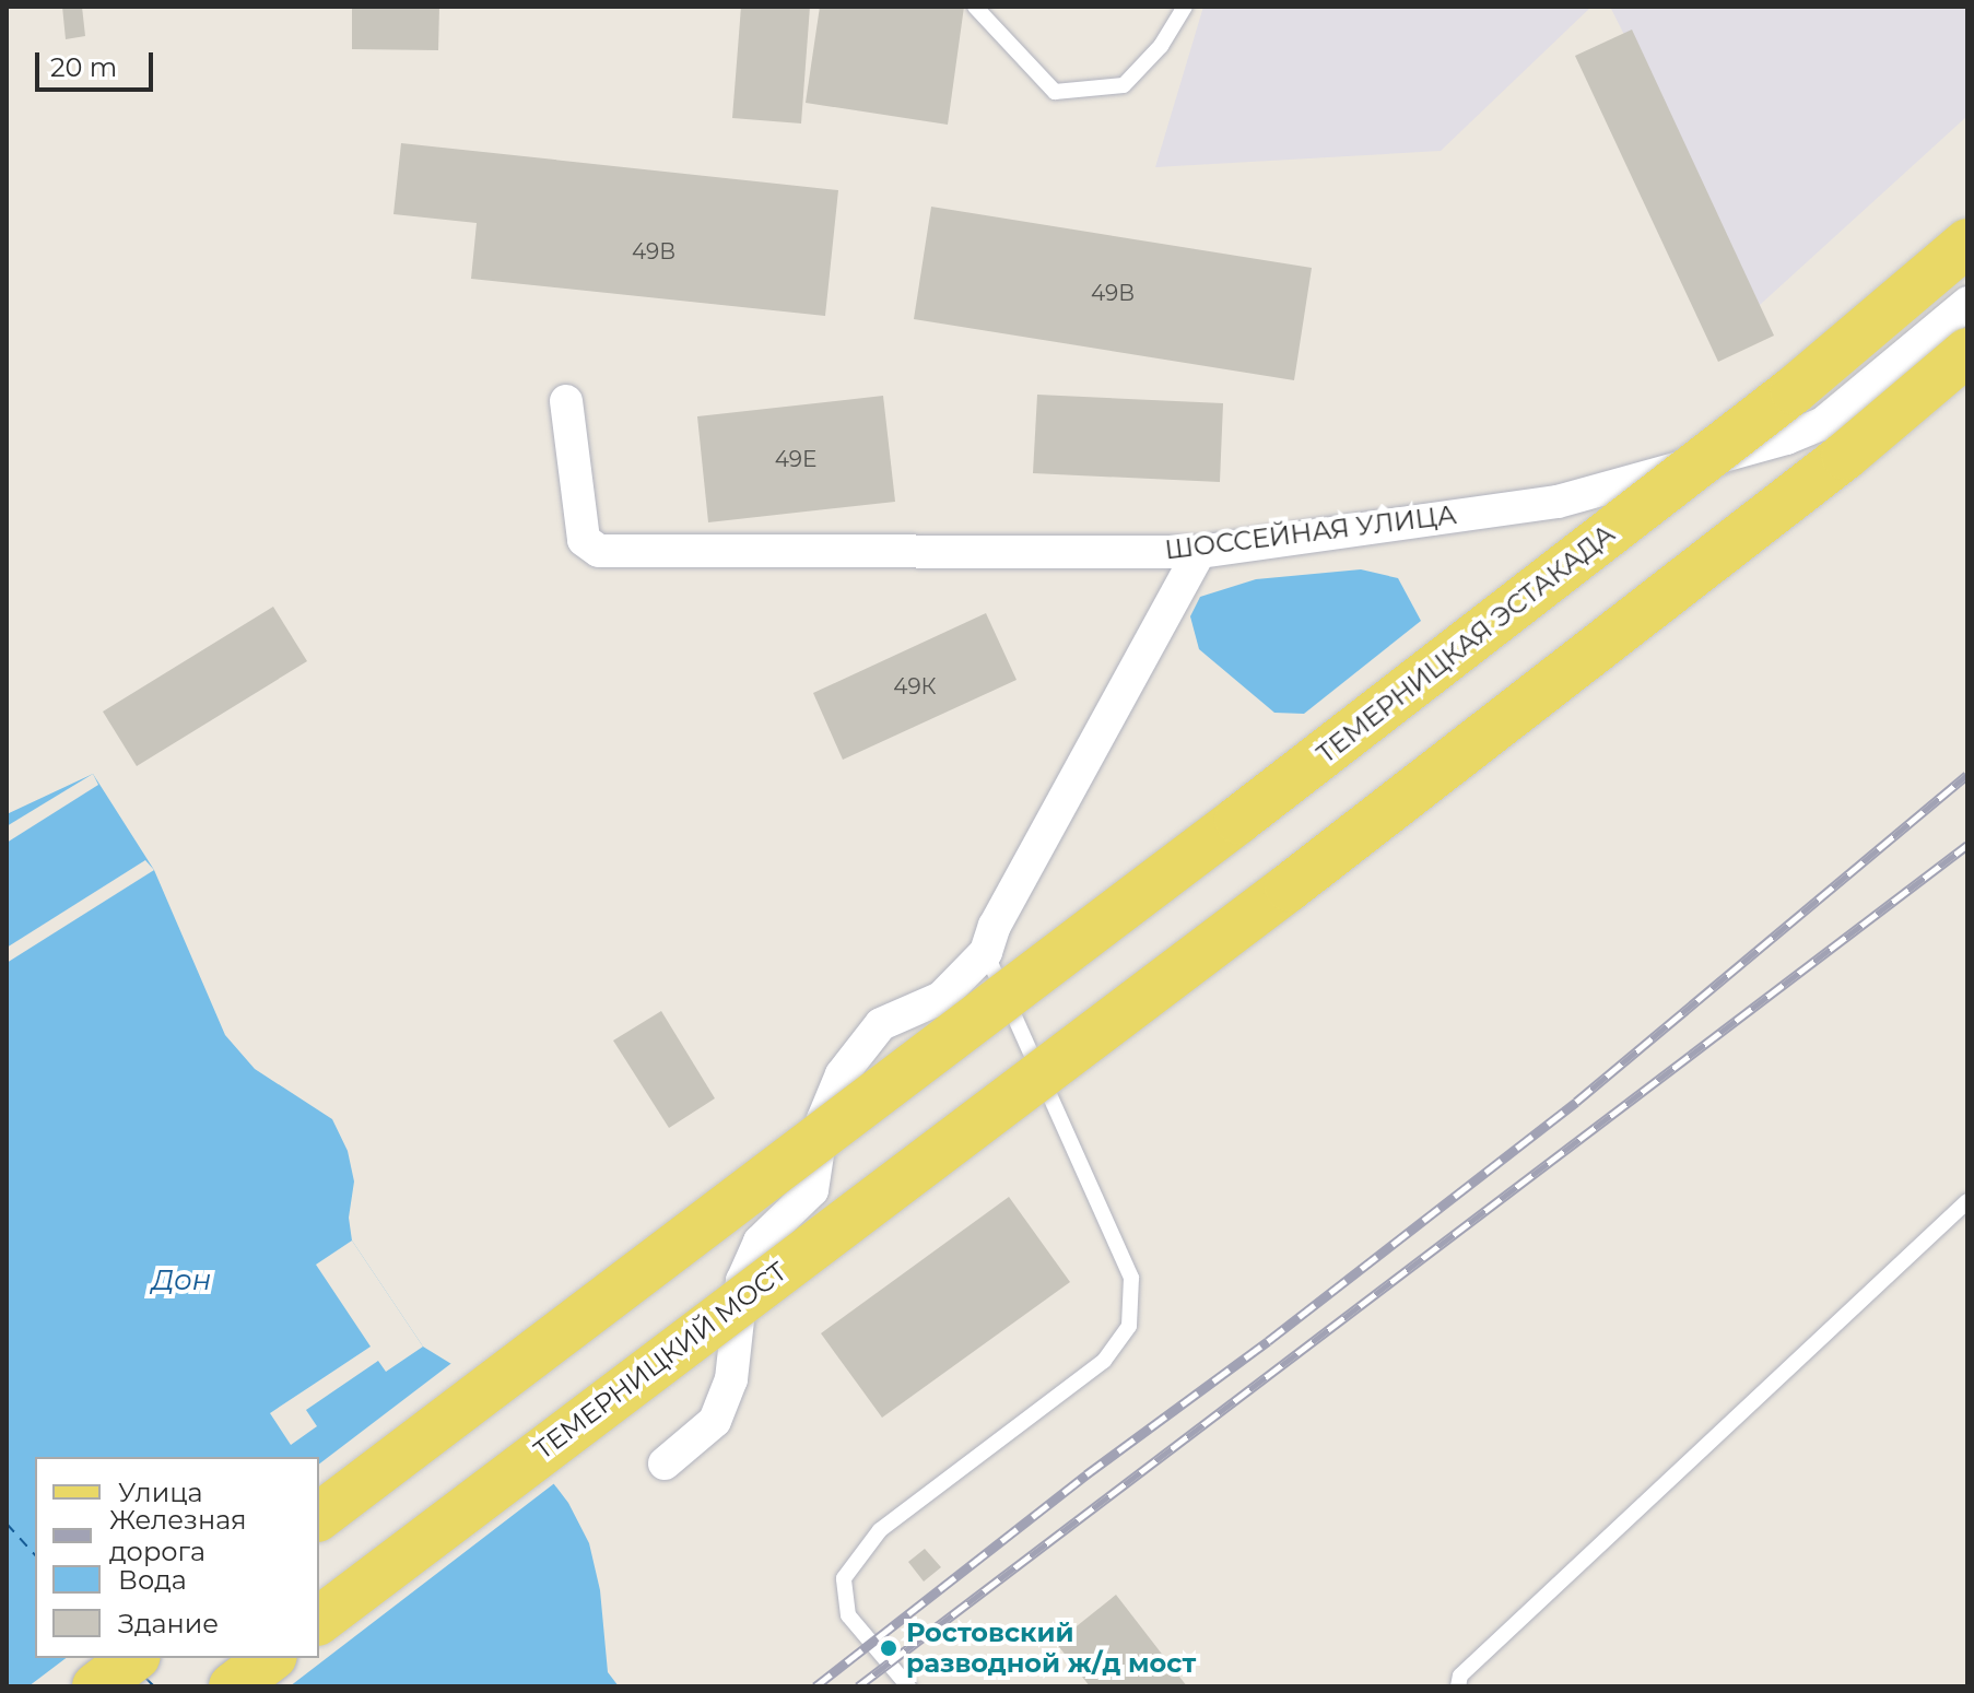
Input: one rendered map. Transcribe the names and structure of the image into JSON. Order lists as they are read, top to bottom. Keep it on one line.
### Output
{"streets":{"main road":["ТЕМЕРНИЦКАЯ ЭСТАКАДА","ТЕМЕРНИЦКИЙ МОСТ"],"street":["ШОССЕЙНАЯ УЛИЦА"]},"water":["Дон"],"places":["Ростовский разводной ж/д мост"],"house_numbers":["49В","49В","49Е","49К"],"legend":["Улица","Железная дорога","Вода","Здание"],"scale_bar":"20 m"}
